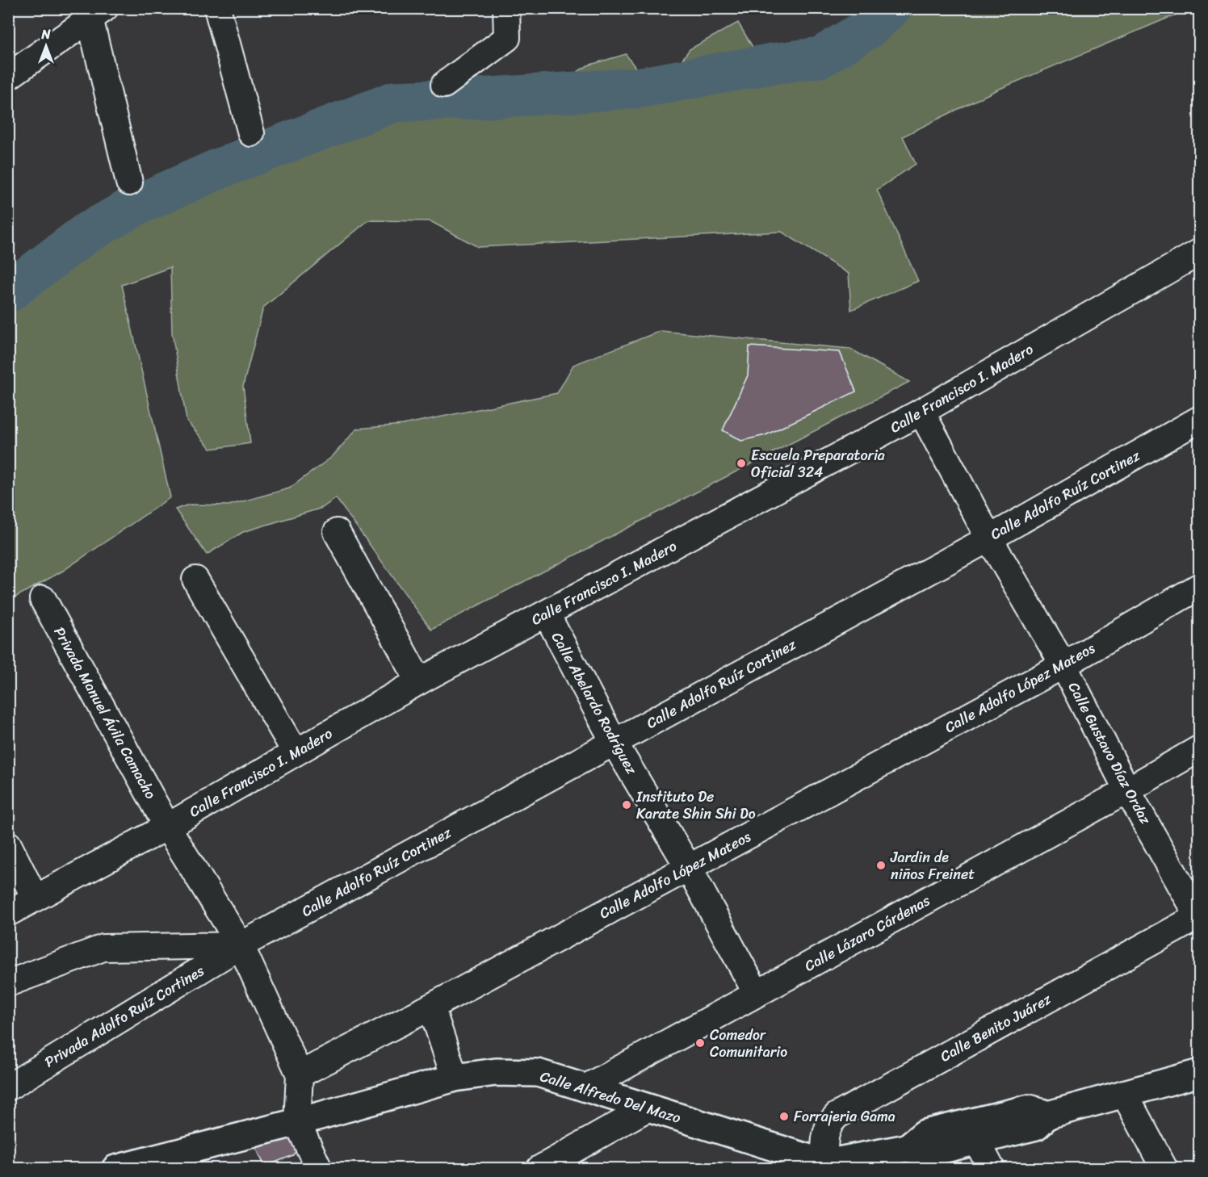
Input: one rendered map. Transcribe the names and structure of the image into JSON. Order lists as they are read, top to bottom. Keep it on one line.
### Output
{"streets":{"main road":["Calle Alfredo Del Mazo"],"street":["Calle Francisco I. Madero","Calle Adolfo Ruíz Cortinez","Calle Adolfo López Mateos","Calle Abelardo Rodríguez","Privada Manuel Ávila Camacho","Calle Gustavo Díaz Ordaz","Calle Lázaro Cárdenas","Privada Adolfo Ruíz Cortines","Calle Benito Juárez"]},"crossings":[["Calle Francisco I. Madero","Calle Abelardo Rodríguez"],["Calle Francisco I. Madero","Privada Manuel Ávila Camacho"],["Calle Francisco I. Madero","Calle Gustavo Díaz Ordaz"],["Calle Adolfo Ruíz Cortinez","Calle Abelardo Rodríguez"],["Calle Adolfo Ruíz Cortinez","Privada Manuel Ávila Camacho"],["Calle Adolfo Ruíz Cortinez","Calle Gustavo Díaz Ordaz"],["Calle Adolfo Ruíz Cortinez","Privada Adolfo Ruíz Cortines"],["Calle Adolfo López Mateos","Calle Abelardo Rodríguez"],["Calle Adolfo López Mateos","Privada Manuel Ávila Camacho"],["Calle Adolfo López Mateos","Calle Gustavo Díaz Ordaz"],["Calle Abelardo Rodríguez","Calle Lázaro Cárdenas"],["Privada Manuel Ávila Camacho","Privada Adolfo Ruíz Cortines"],["Calle Gustavo Díaz Ordaz","Calle Lázaro Cárdenas"],["Calle Gustavo Díaz Ordaz","Calle Benito Juárez"],["Calle Lázaro Cárdenas","Calle Alfredo Del Mazo"],["Calle Benito Juárez","Calle Alfredo Del Mazo"]],"places":["Escuela Preparatoria Oficial 324","Instituto De Karate Shin Shi Do","Jardin de niños Freinet","Comedor Comunitario","Forrajeria Gama"],"north":"top"}
